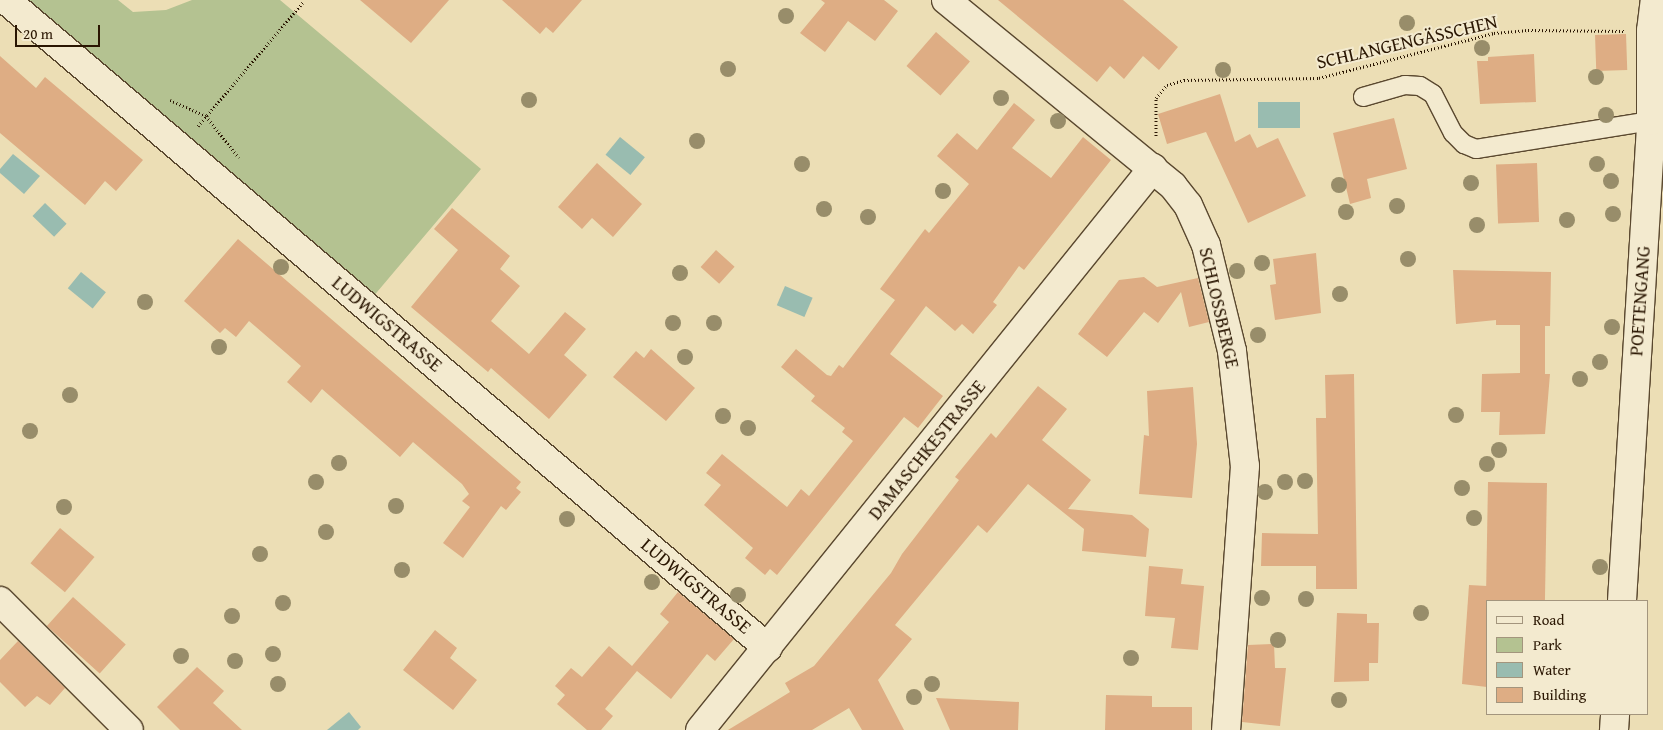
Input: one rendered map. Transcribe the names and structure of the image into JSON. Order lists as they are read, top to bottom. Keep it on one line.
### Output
{"streets":{"street":["POETENGANG","SCHLOSSBERGE","LUDWIGSTRASSE","DAMASCHKESTRASSE"],"path":["SCHLANGENGÄSSCHEN"]},"crossings":[["SCHLANGENGÄSSCHEN","POETENGANG"],["SCHLANGENGÄSSCHEN","SCHLOSSBERGE"],["SCHLANGENGÄSSCHEN","DAMASCHKESTRASSE"],["SCHLOSSBERGE","DAMASCHKESTRASSE"],["LUDWIGSTRASSE","DAMASCHKESTRASSE"]],"legend":["Road","Park","Water","Building"],"scale_bar":"20 m"}
